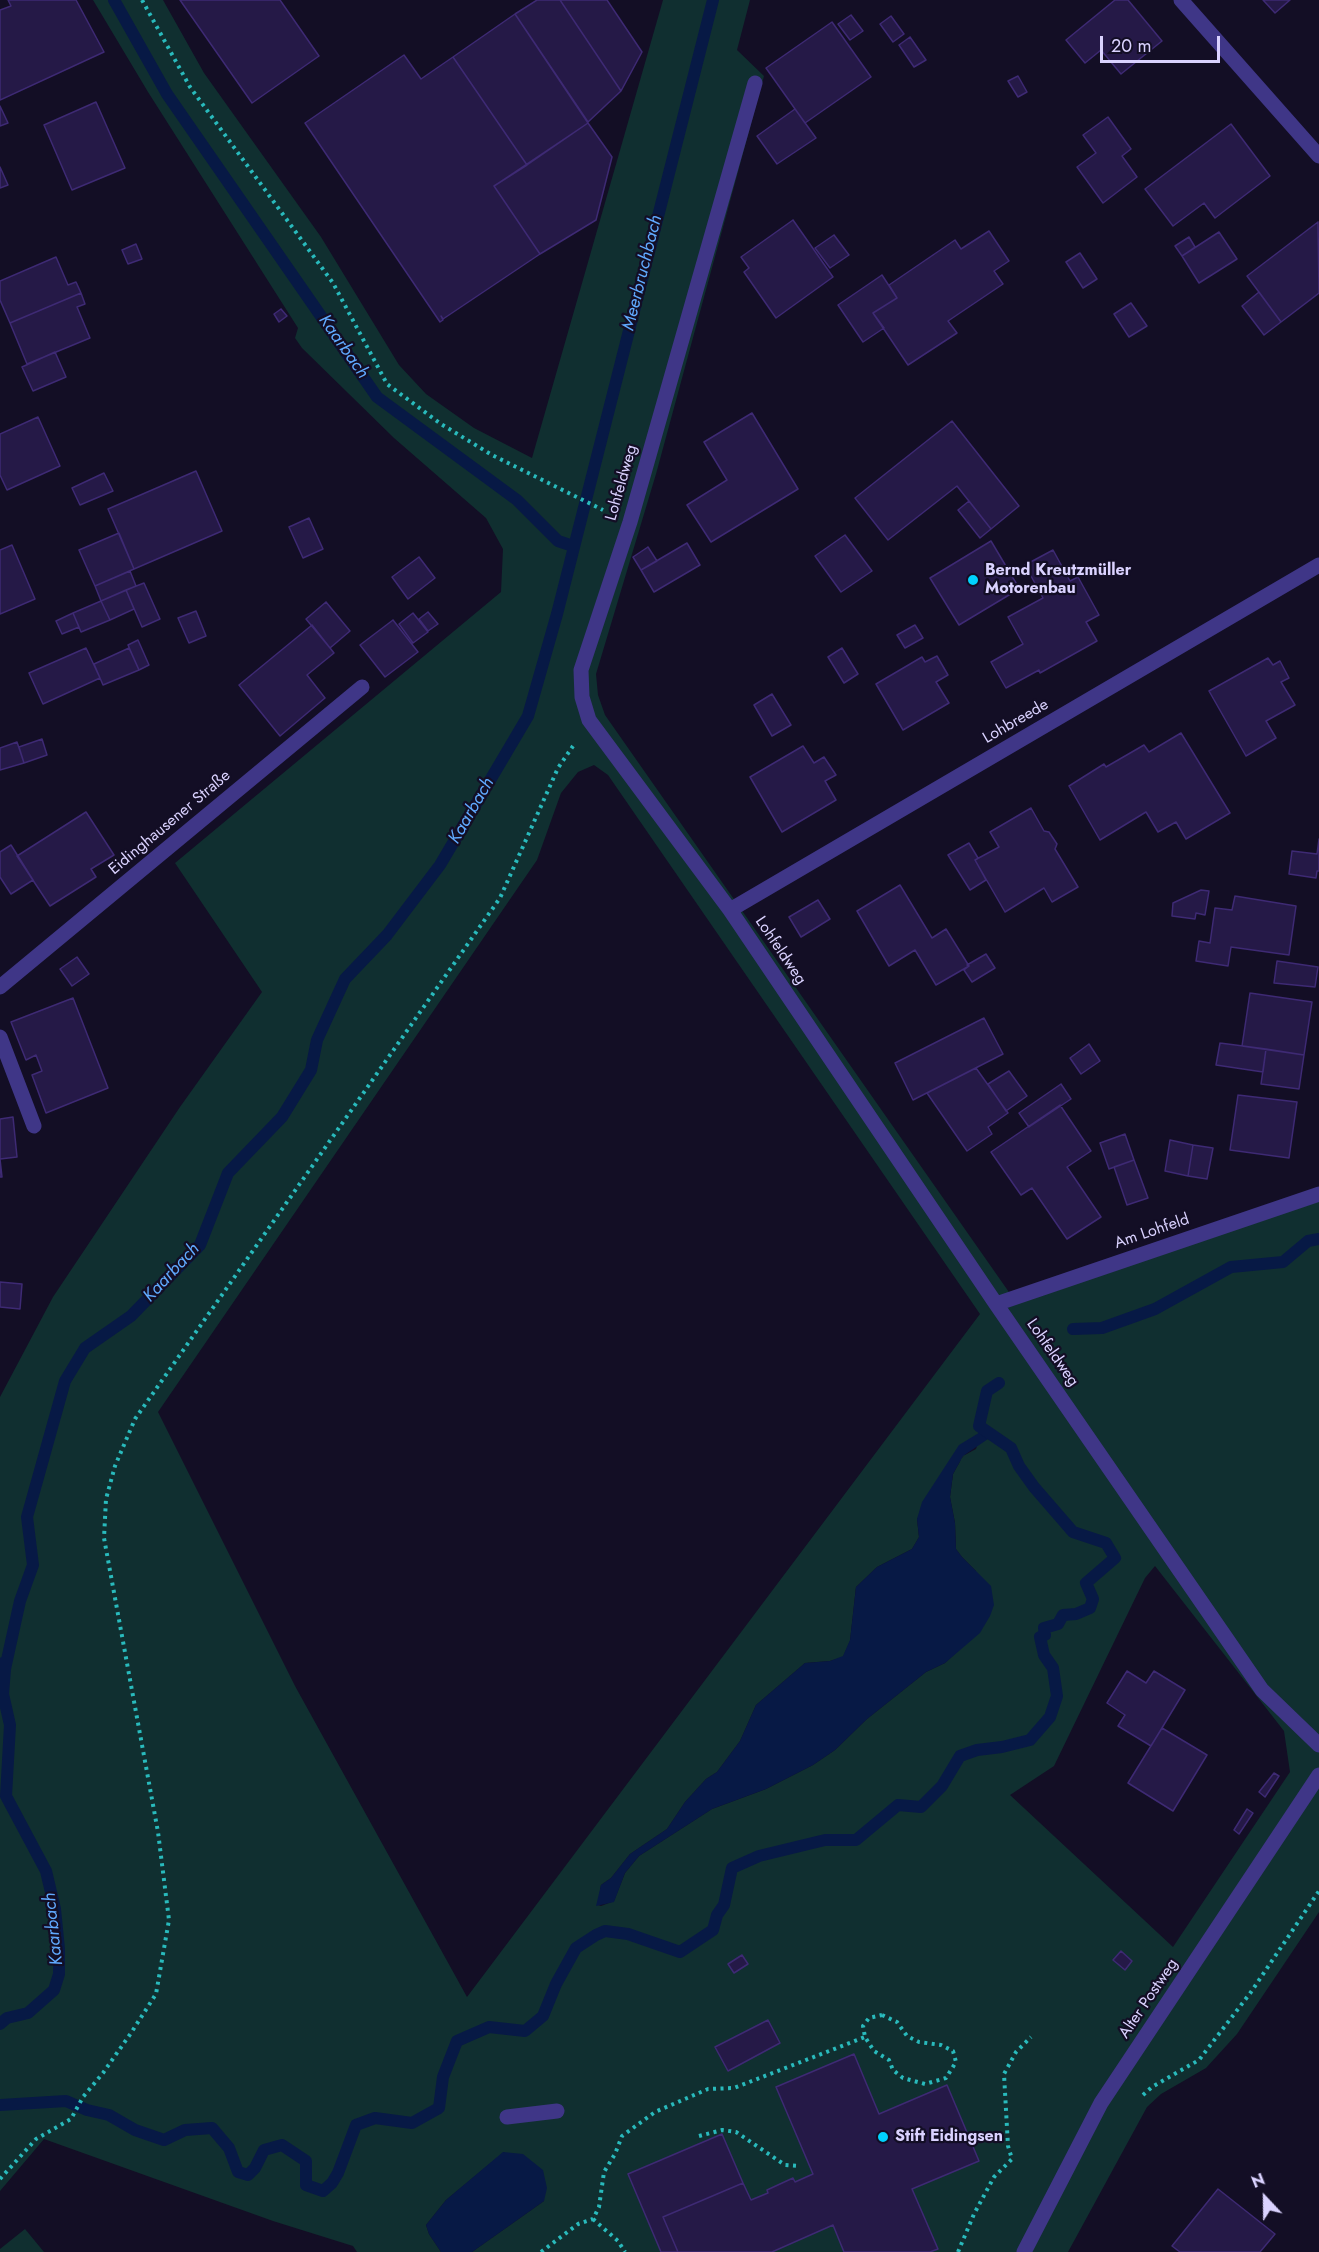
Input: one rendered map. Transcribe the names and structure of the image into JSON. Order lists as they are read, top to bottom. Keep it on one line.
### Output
{"streets":{"street":["Lohfeldweg","Lohbreede","Eidinghausener Straße","Am Lohfeld","Alter Postweg"]},"crossings":[["Lohfeldweg","Lohbreede"],["Lohfeldweg","Am Lohfeld"]],"water":["Meerbruchbach","Kaarbach"],"places":["Bernd Kreutzmüller Motorenbau","Stift Eidingsen"],"scale_bar":"20 m","north":"top"}
